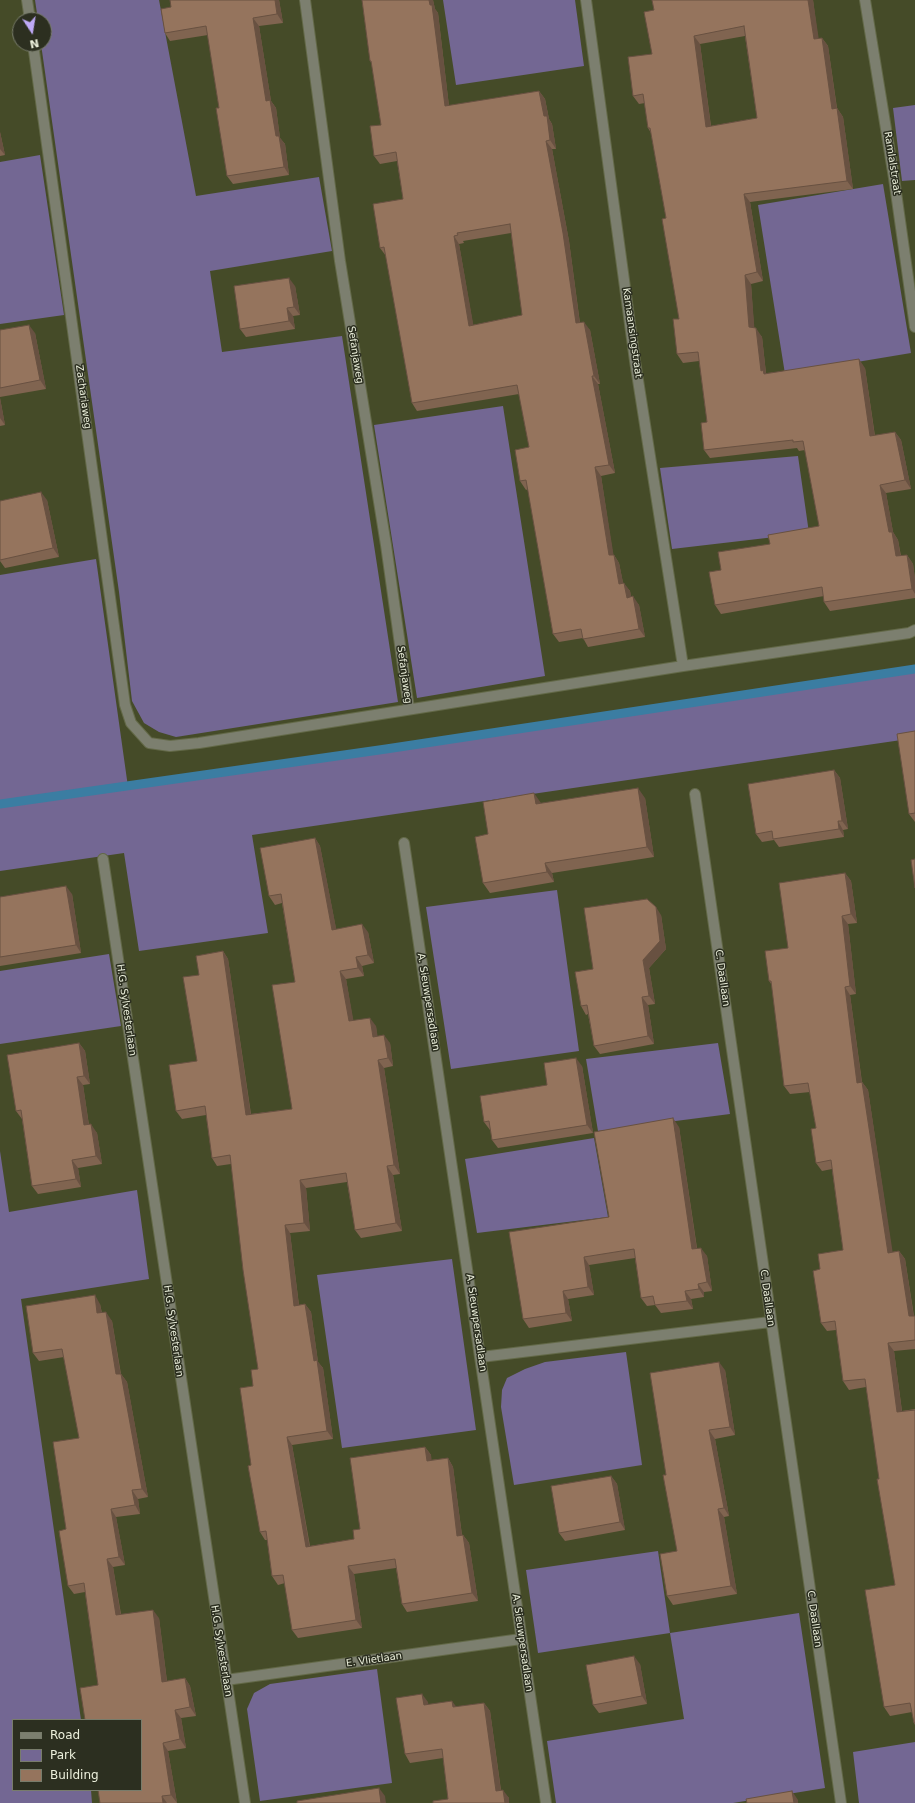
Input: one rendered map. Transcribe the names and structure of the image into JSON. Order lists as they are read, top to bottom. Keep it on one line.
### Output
{"streets":{"street":["Ramlalstraat","Kamaansingstraat","Sefanjaweg","Zachariaweg","C. Daallaan","A. Sieuwpersadlaan","H.G. Sylvesterlaan","E. Vlietlaan"]},"crossings":[["Sefanjaweg","Zachariaweg"],["A. Sieuwpersadlaan","E. Vlietlaan"],["H.G. Sylvesterlaan","E. Vlietlaan"]],"legend":["Road","Park","Building"],"north":"bottom"}
